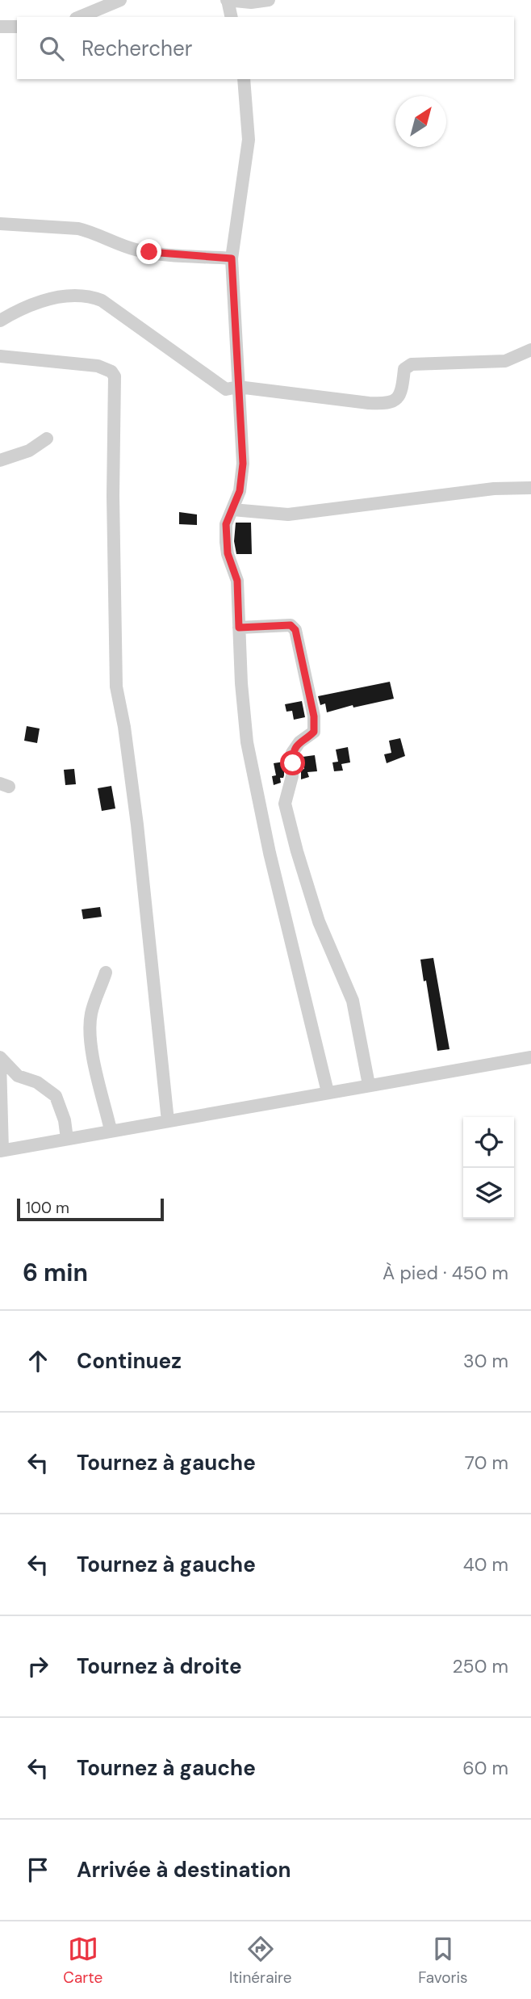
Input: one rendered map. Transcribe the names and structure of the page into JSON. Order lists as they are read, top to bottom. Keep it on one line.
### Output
{"scale_bar":"100 m","north":"top right","page":{"search":"Rechercher","scale":"100 m","heading":["6 min","À pied · 450 m"],"list":[["Continuez","30 m"],["Tournez à gauche","70 m"],["Tournez à gauche","40 m"],["Tournez à droite","250 m"],["Tournez à gauche","60 m"],"Arrivée à destination"],"nav":["Carte","Itinéraire","Favoris"]}}
